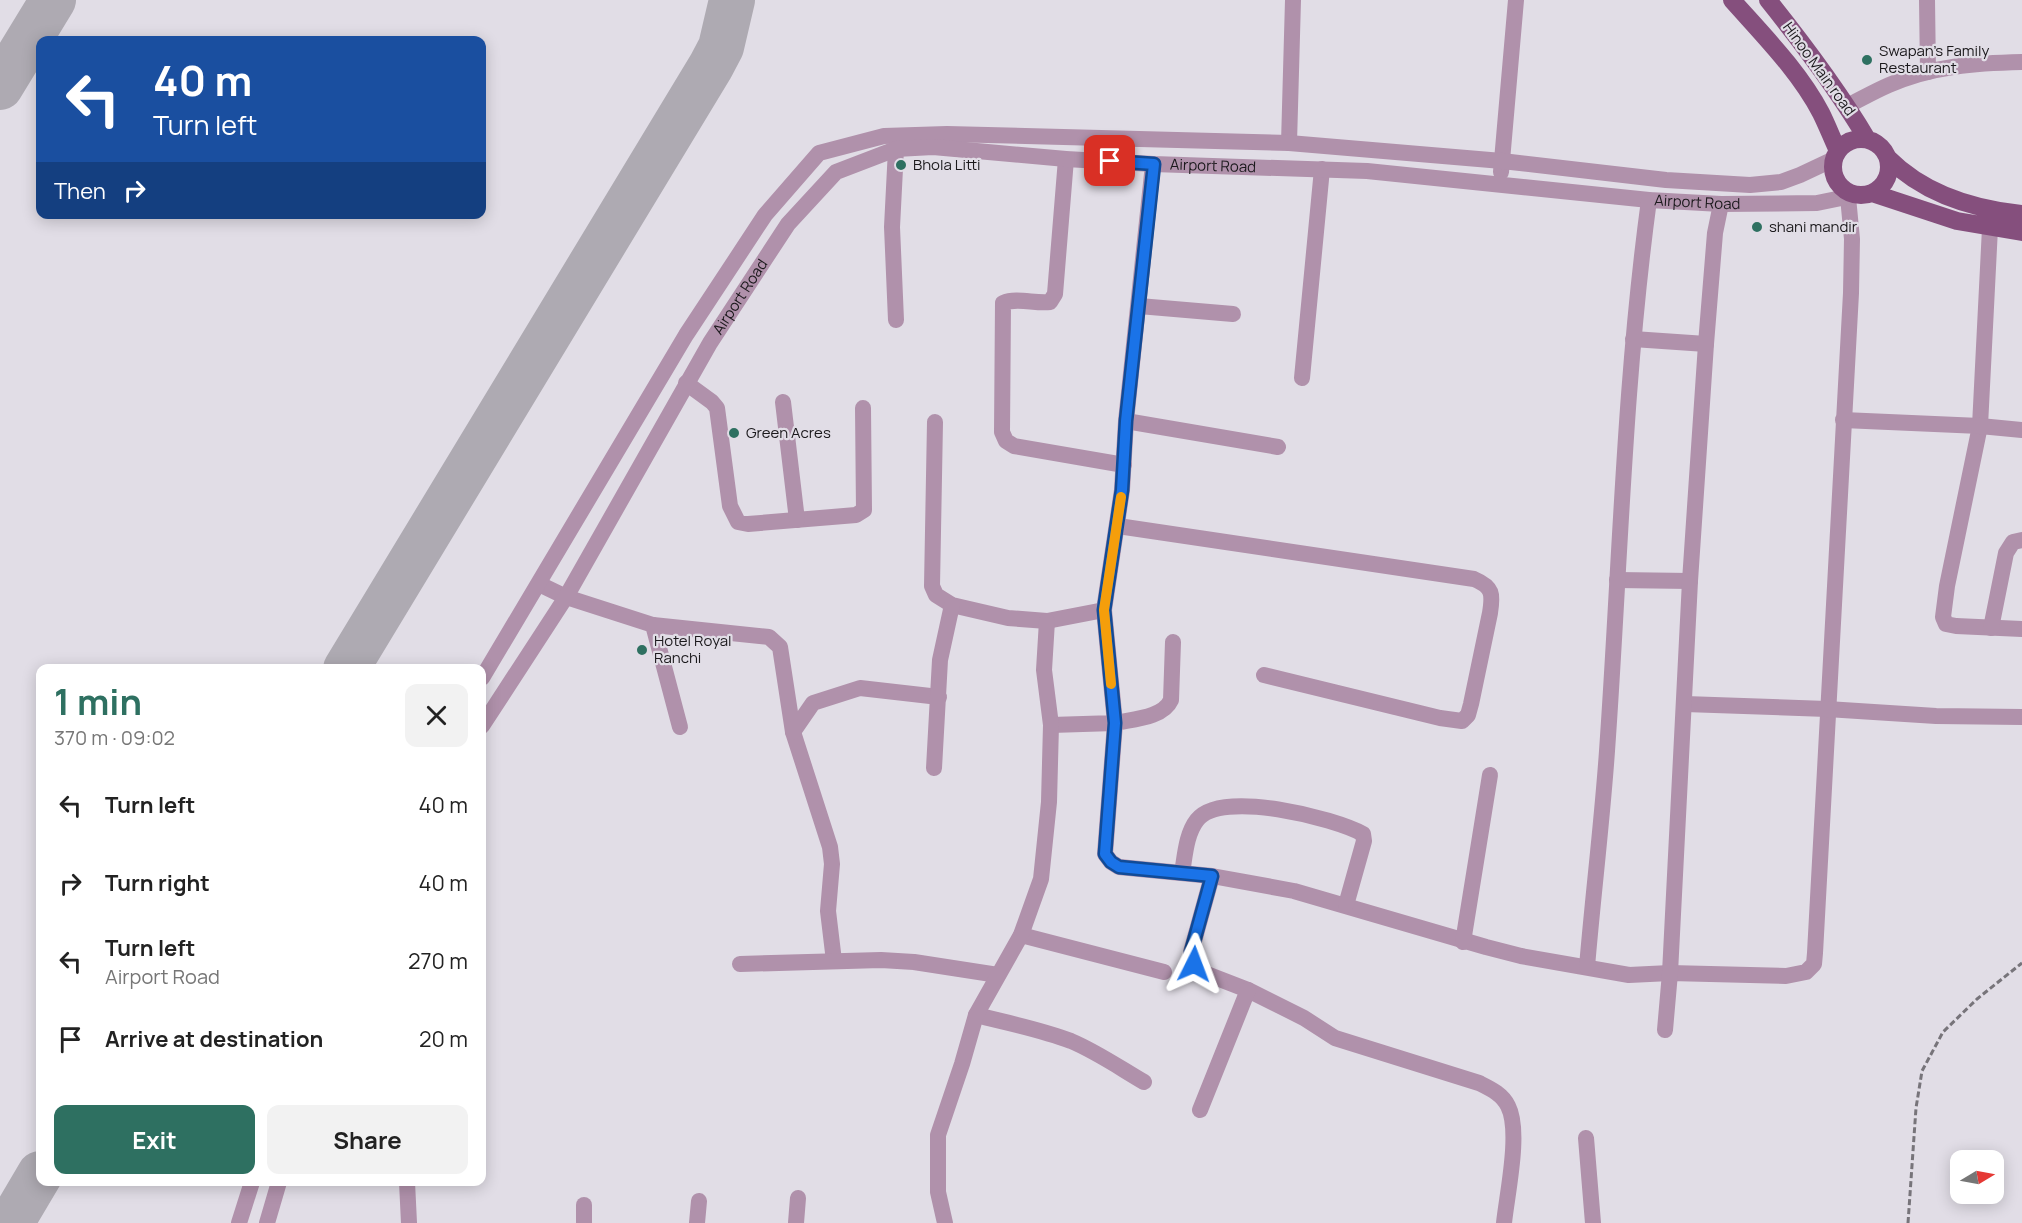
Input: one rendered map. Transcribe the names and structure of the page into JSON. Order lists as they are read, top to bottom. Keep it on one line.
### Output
{"streets":{"main road":["Hinoo Main road"],"street":["Airport Road"]},"crossings":[["Hinoo Main road","Airport Road"]],"places":["Swapan's Family Restaurant","Bhola Litti","shani mandir","Green Acres","Hotel Royal Ranchi"],"north":"right","page":{"turn":["40 m","Turn left"],"then":"Then","heading":["1 min","370 m · 09:02"],"list":[{"name":"Turn left","value":"40 m"},{"name":"Turn right","value":"40 m"},{"name":"Turn left","note":"Airport Road","value":"270 m"},{"name":"Arrive at destination","value":"20 m"}],"buttons":["Exit","Share"]}}
